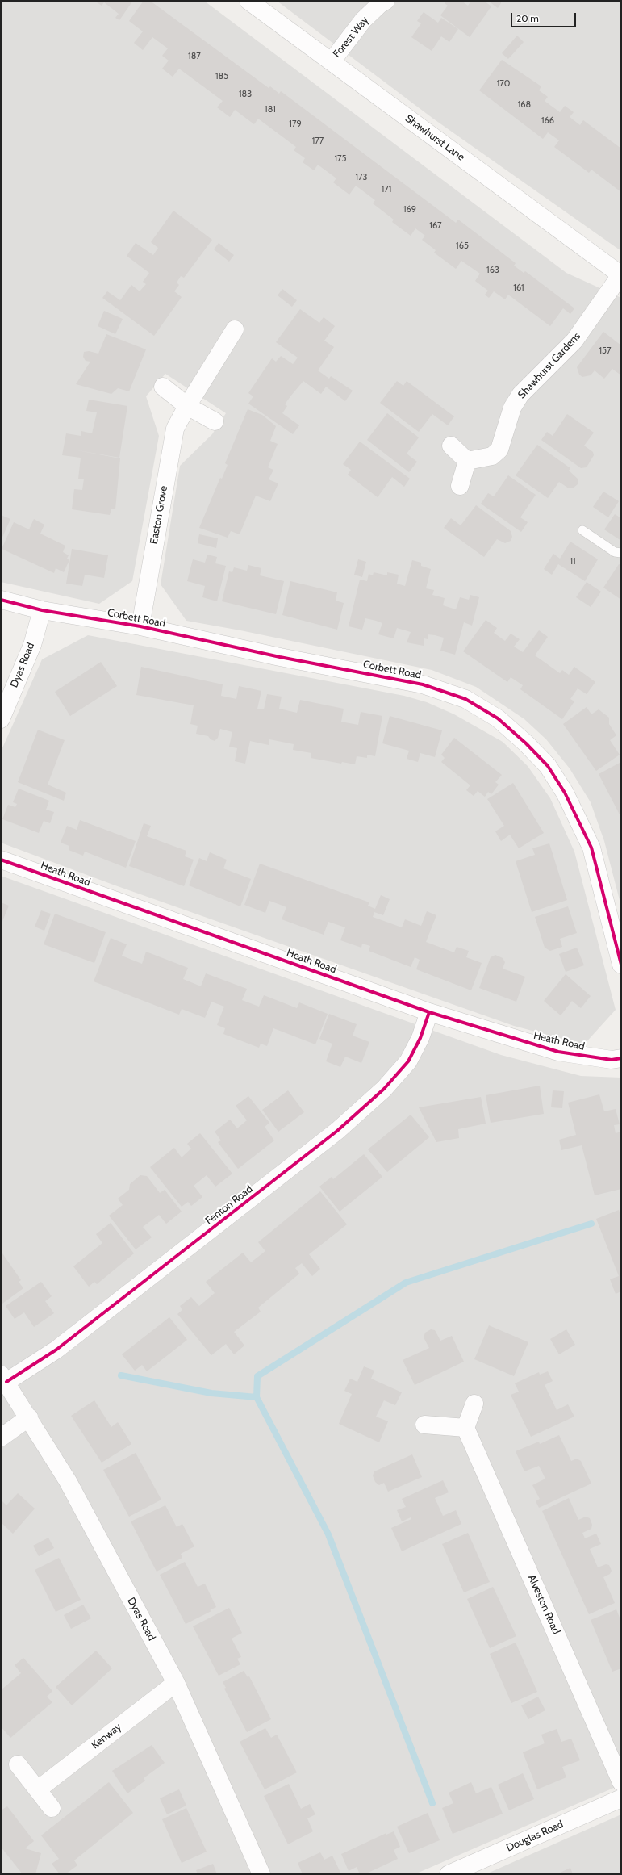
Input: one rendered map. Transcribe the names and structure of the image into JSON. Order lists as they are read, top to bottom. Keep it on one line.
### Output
{"streets":{"street":["Forest Way","Shawhurst Lane","Shawhurst Gardens","Easton Grove","Corbett Road","Dyas Road","Heath Road","Fenton Road","Alveston Road","Kenway","Douglas Road"]},"crossings":[["Forest Way","Shawhurst Lane"],["Shawhurst Lane","Shawhurst Gardens"],["Easton Grove","Corbett Road"],["Corbett Road","Dyas Road"],["Dyas Road","Fenton Road"],["Dyas Road","Kenway"],["Heath Road","Fenton Road"]],"house_numbers":["187","185","170","183","168","181","166","179","177","175","173","171","169","167","165","163","161","157","11"],"scale_bar":"20 m"}
